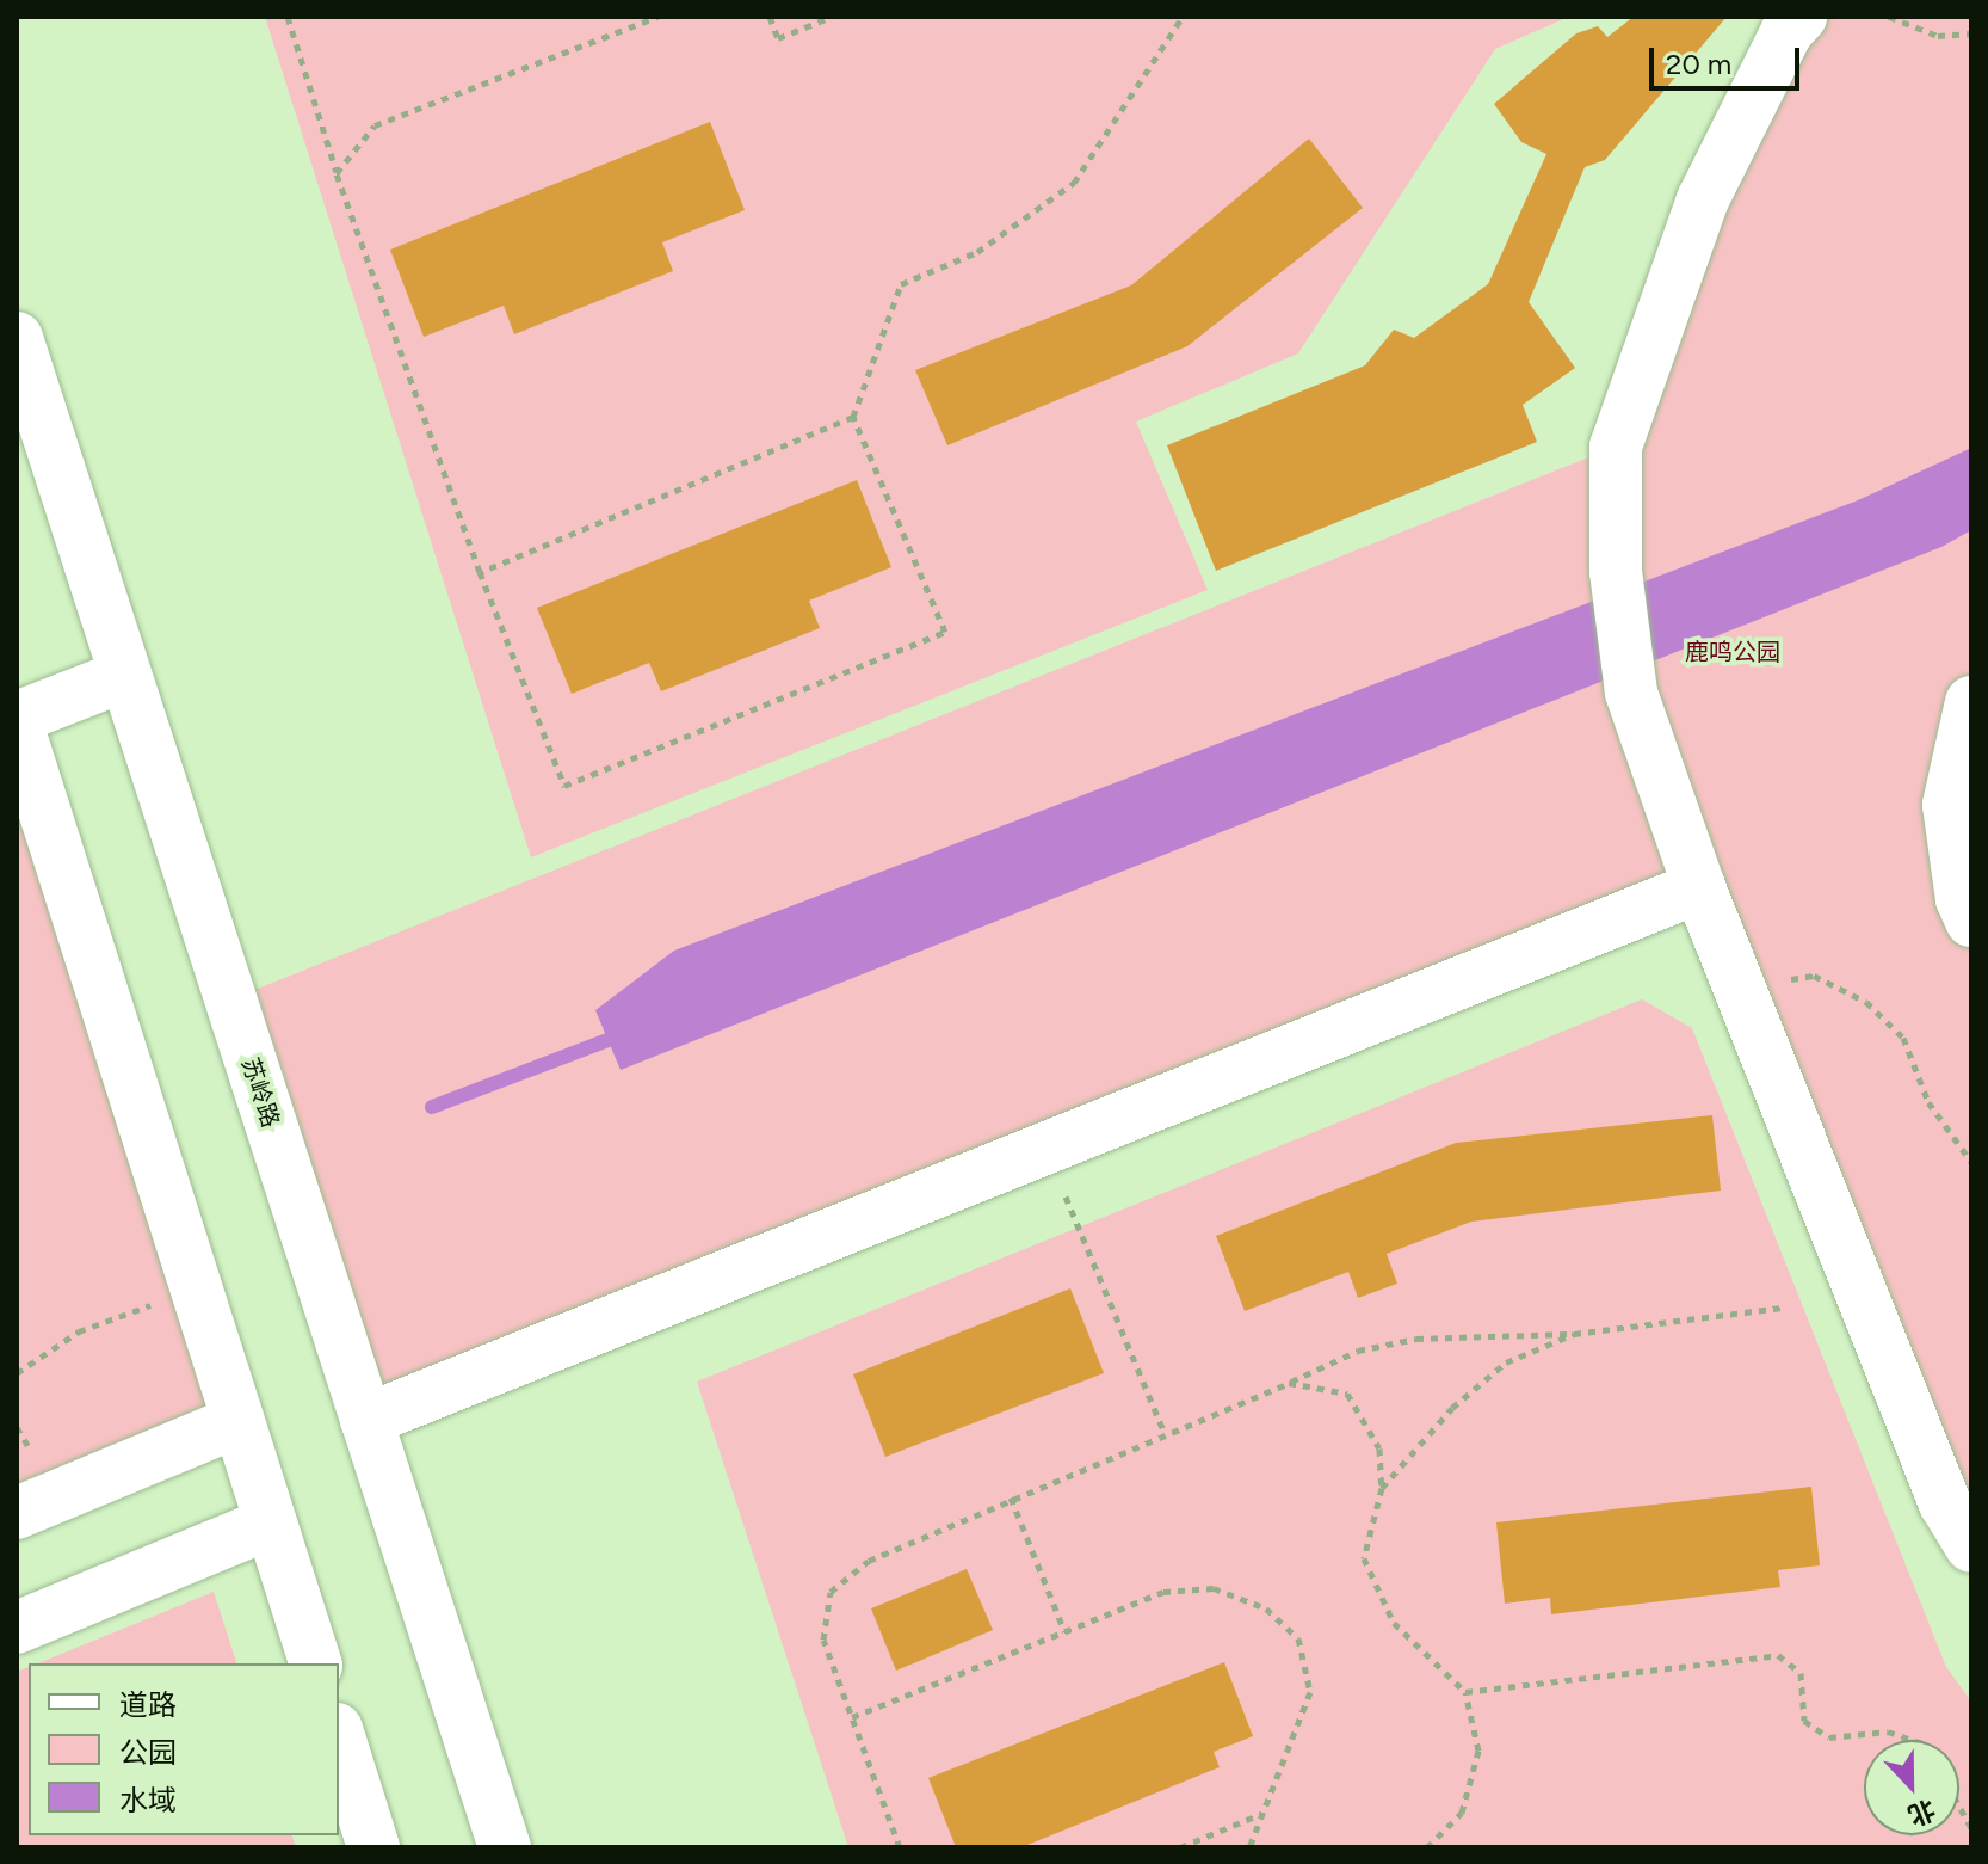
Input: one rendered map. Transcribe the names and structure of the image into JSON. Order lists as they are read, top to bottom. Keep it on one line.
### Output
{"streets":{"street":["苏岭路"]},"parks":["鹿鸣公园"],"legend":["道路","公园","水域"],"scale_bar":"20 m","north":"bottom"}
